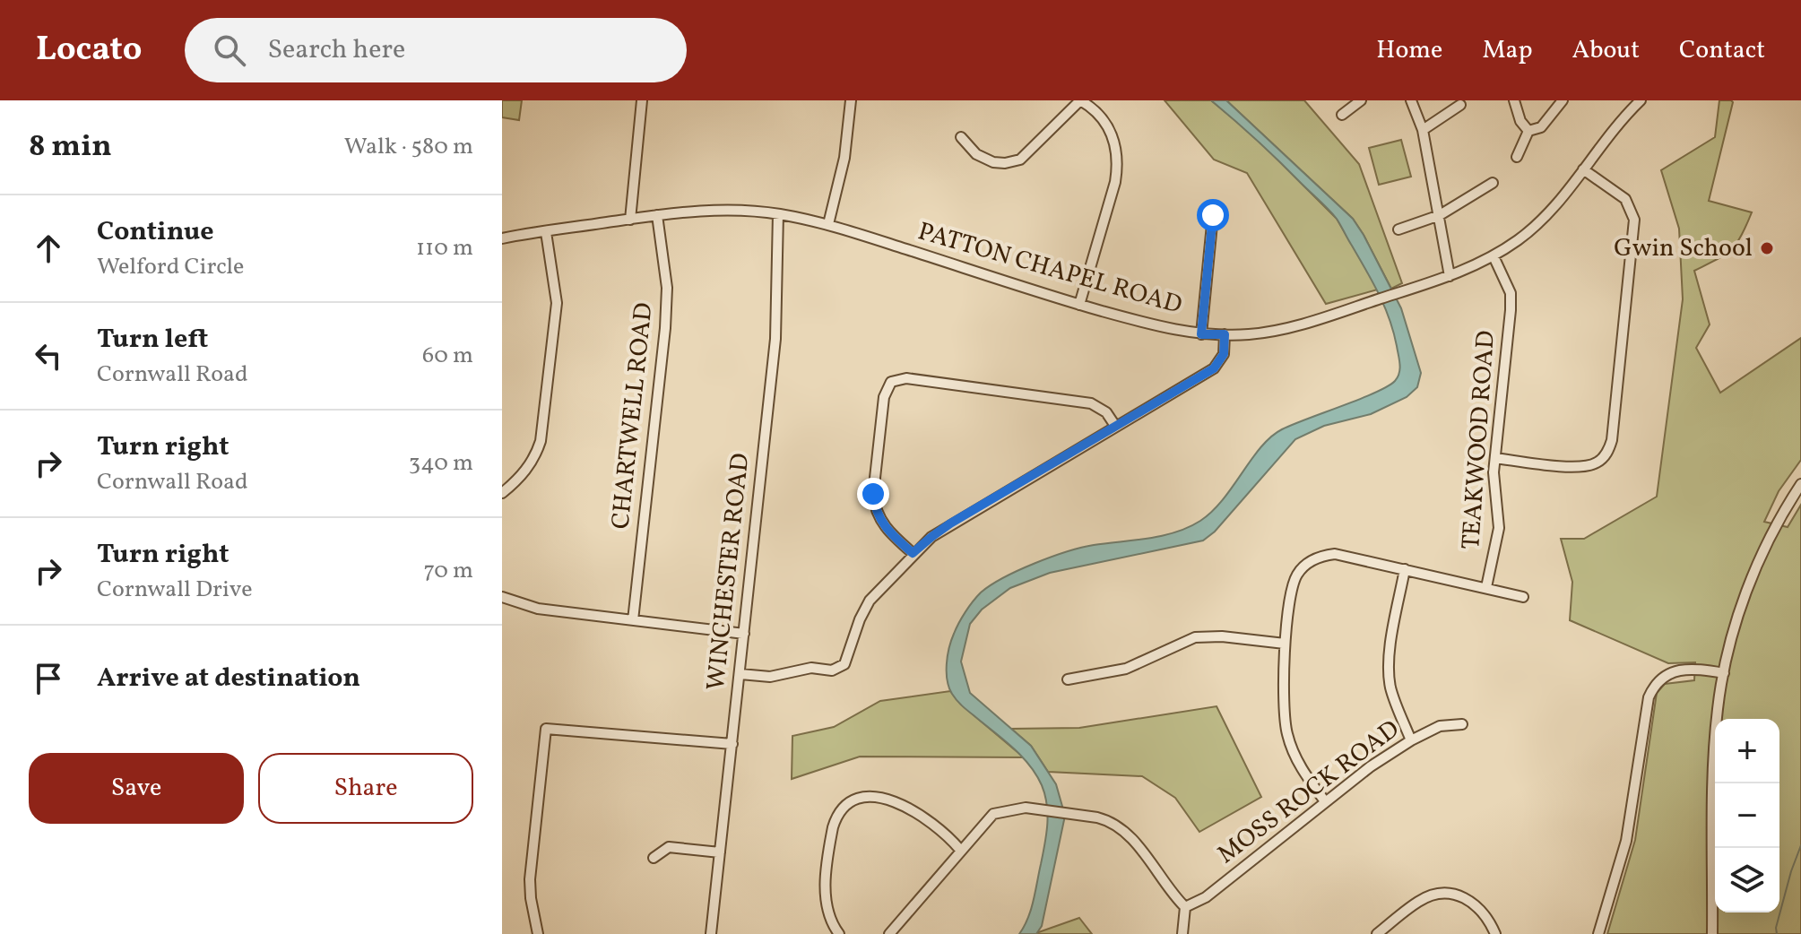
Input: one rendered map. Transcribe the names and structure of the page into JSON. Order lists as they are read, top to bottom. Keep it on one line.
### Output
{"streets":{"street":["PATTON CHAPEL ROAD","CHARTWELL ROAD","TEAKWOOD ROAD","WINCHESTER ROAD","MOSS ROCK ROAD"]},"crossings":[["PATTON CHAPEL ROAD","CHARTWELL ROAD"],["PATTON CHAPEL ROAD","TEAKWOOD ROAD"],["PATTON CHAPEL ROAD","WINCHESTER ROAD"]],"places":["Gwin School"],"page":{"header":"Locato","search":"Search here","nav":["Home","Map","About","Contact"],"heading":["8 min","Walk · 580 m"],"list":[["Continue","Welford Circle","110 m"],["Turn left","Cornwall Road","60 m"],["Turn right","Cornwall Road","340 m"],["Turn right","Cornwall Drive","70 m"],"Arrive at destination"],"map_buttons":["+","−"],"buttons":["Save","Share"]}}
